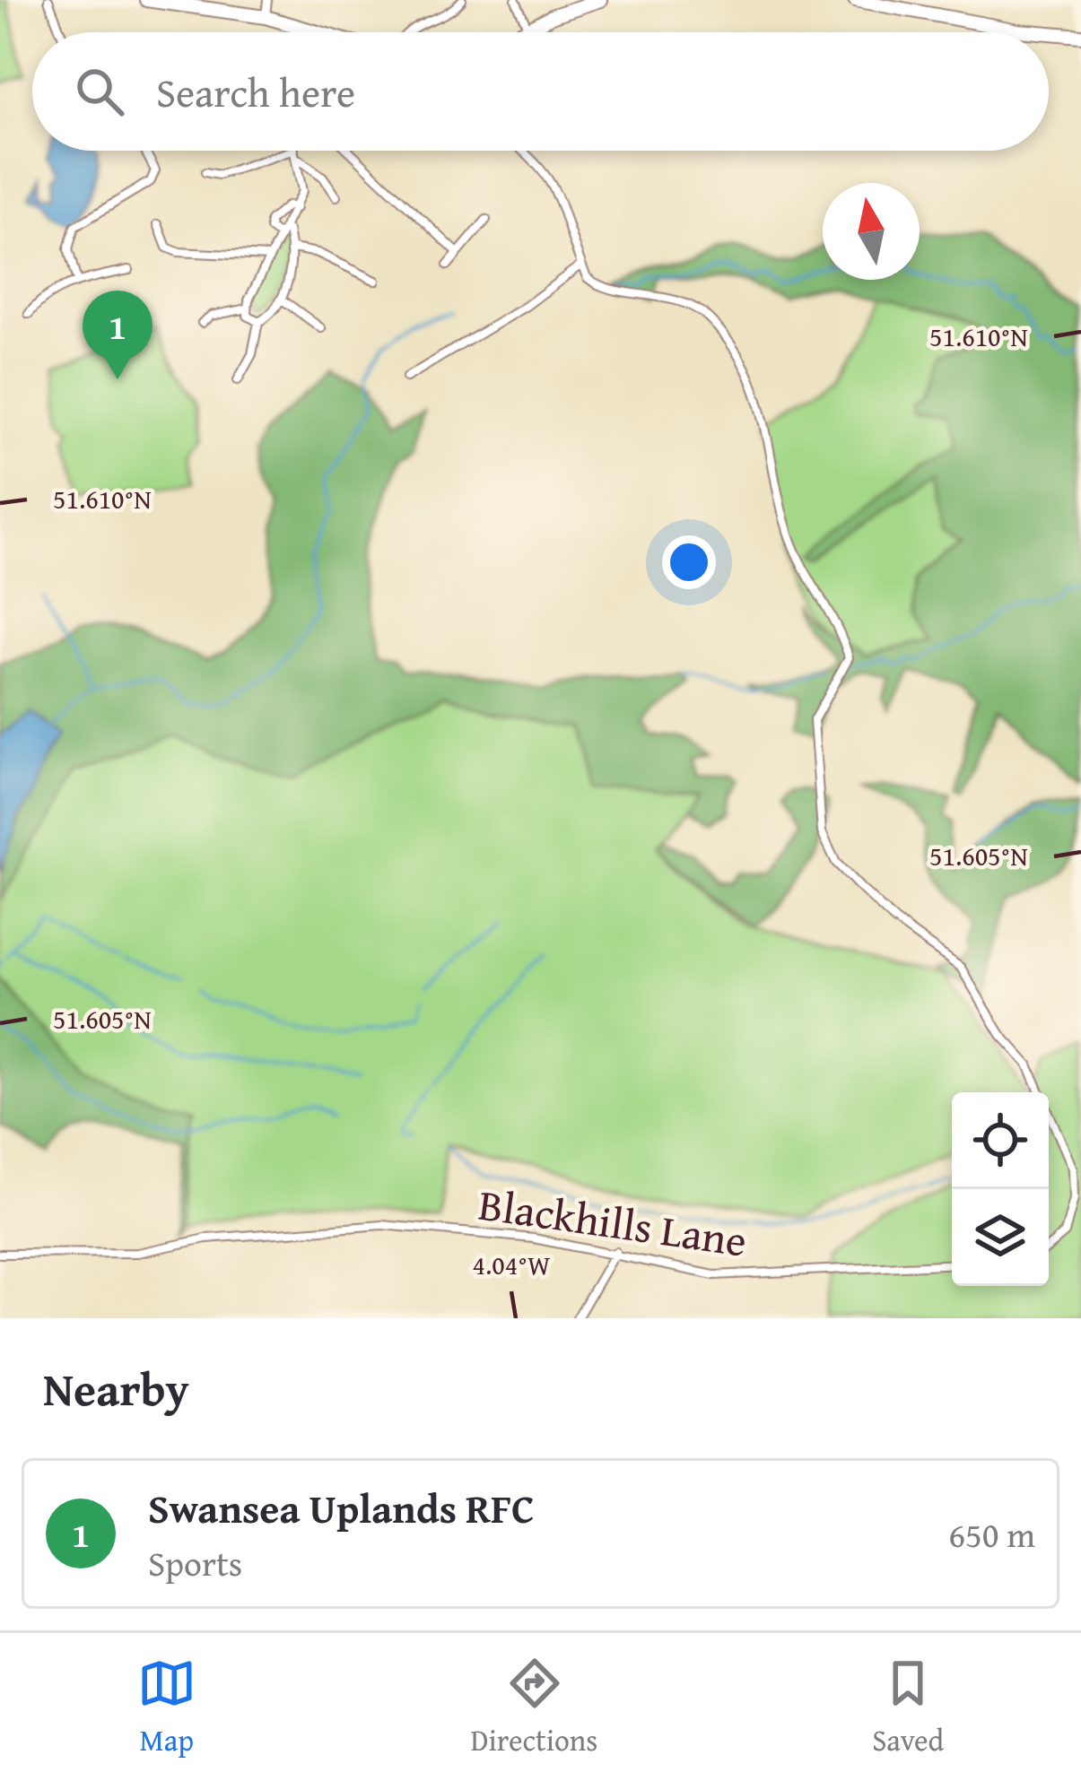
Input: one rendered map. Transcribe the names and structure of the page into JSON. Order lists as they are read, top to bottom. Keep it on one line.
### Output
{"streets":{"street":["Blackhills Lane"]},"north":"top","page":{"search":"Search here","pins":"1","heading":"Nearby","list":[{"mark":"1","name":"Swansea Uplands RFC","note":"Sports","value":"650 m"}],"nav":["Map","Directions","Saved"]},"coordinates":["51.610°N","51.605°N","4.04°W"]}
